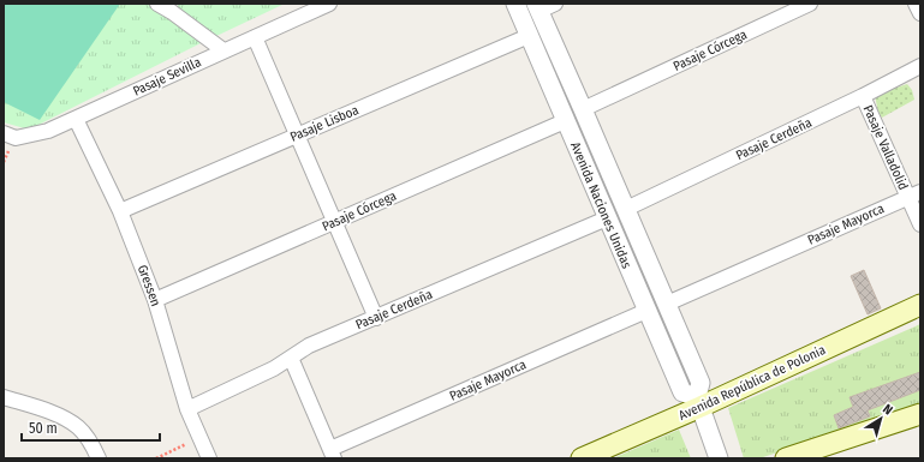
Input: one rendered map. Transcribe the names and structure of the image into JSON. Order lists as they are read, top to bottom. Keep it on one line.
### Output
{"streets":{"main road":["Avenida República de Polonia"],"street":["Pasaje Córcega","Pasaje Sevilla","Pasaje Lisboa","Pasaje Cerdeña","Pasaje Valladolid","Avenida Naciones Unidas","Pasaje Mayorca","Gressen"]},"crossings":[["Pasaje Córcega","Avenida Naciones Unidas"],["Pasaje Córcega","Gressen"],["Pasaje Sevilla","Gressen"],["Pasaje Lisboa","Avenida Naciones Unidas"],["Pasaje Lisboa","Gressen"],["Pasaje Cerdeña","Pasaje Valladolid"],["Pasaje Cerdeña","Avenida Naciones Unidas"],["Pasaje Cerdeña","Gressen"],["Pasaje Valladolid","Pasaje Mayorca"],["Avenida Naciones Unidas","Pasaje Mayorca"],["Avenida Naciones Unidas","Avenida República de Polonia"]],"scale_bar":"50 m","north":"top right"}
